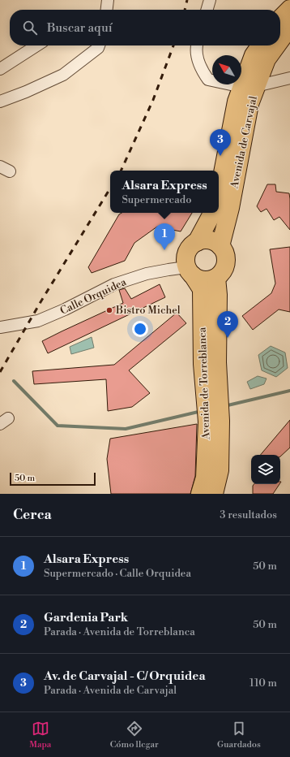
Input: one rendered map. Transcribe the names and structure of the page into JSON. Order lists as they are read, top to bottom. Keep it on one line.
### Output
{"streets":{"main road":["Avenida de Carvajal","Avenida de Torreblanca"],"street":["Calle Orquidea"]},"crossings":[["Avenida de Carvajal","Calle Orquidea"],["Avenida de Carvajal","Avenida de Torreblanca"],["Calle Orquidea","Avenida de Torreblanca"]],"places":["Bistro Michel"],"scale_bar":"50 m","north":"top left","page":{"search":"Buscar aquí","pins":["3","1","2"],"popup":["Alsara Express","Supermercado"],"scale":"50 m","heading":["Cerca","3 resultados"],"list":[{"mark":"1","name":"Alsara Express","note":"Supermercado · Calle Orquidea","value":"50 m"},{"mark":"2","name":"Gardenia Park","note":"Parada · Avenida de Torreblanca","value":"50 m"},{"mark":"3","name":"Av. de Carvajal - C/ Orquidea","note":"Parada · Avenida de Carvajal","value":"110 m"}],"nav":["Mapa","Cómo llegar","Guardados"]}}
